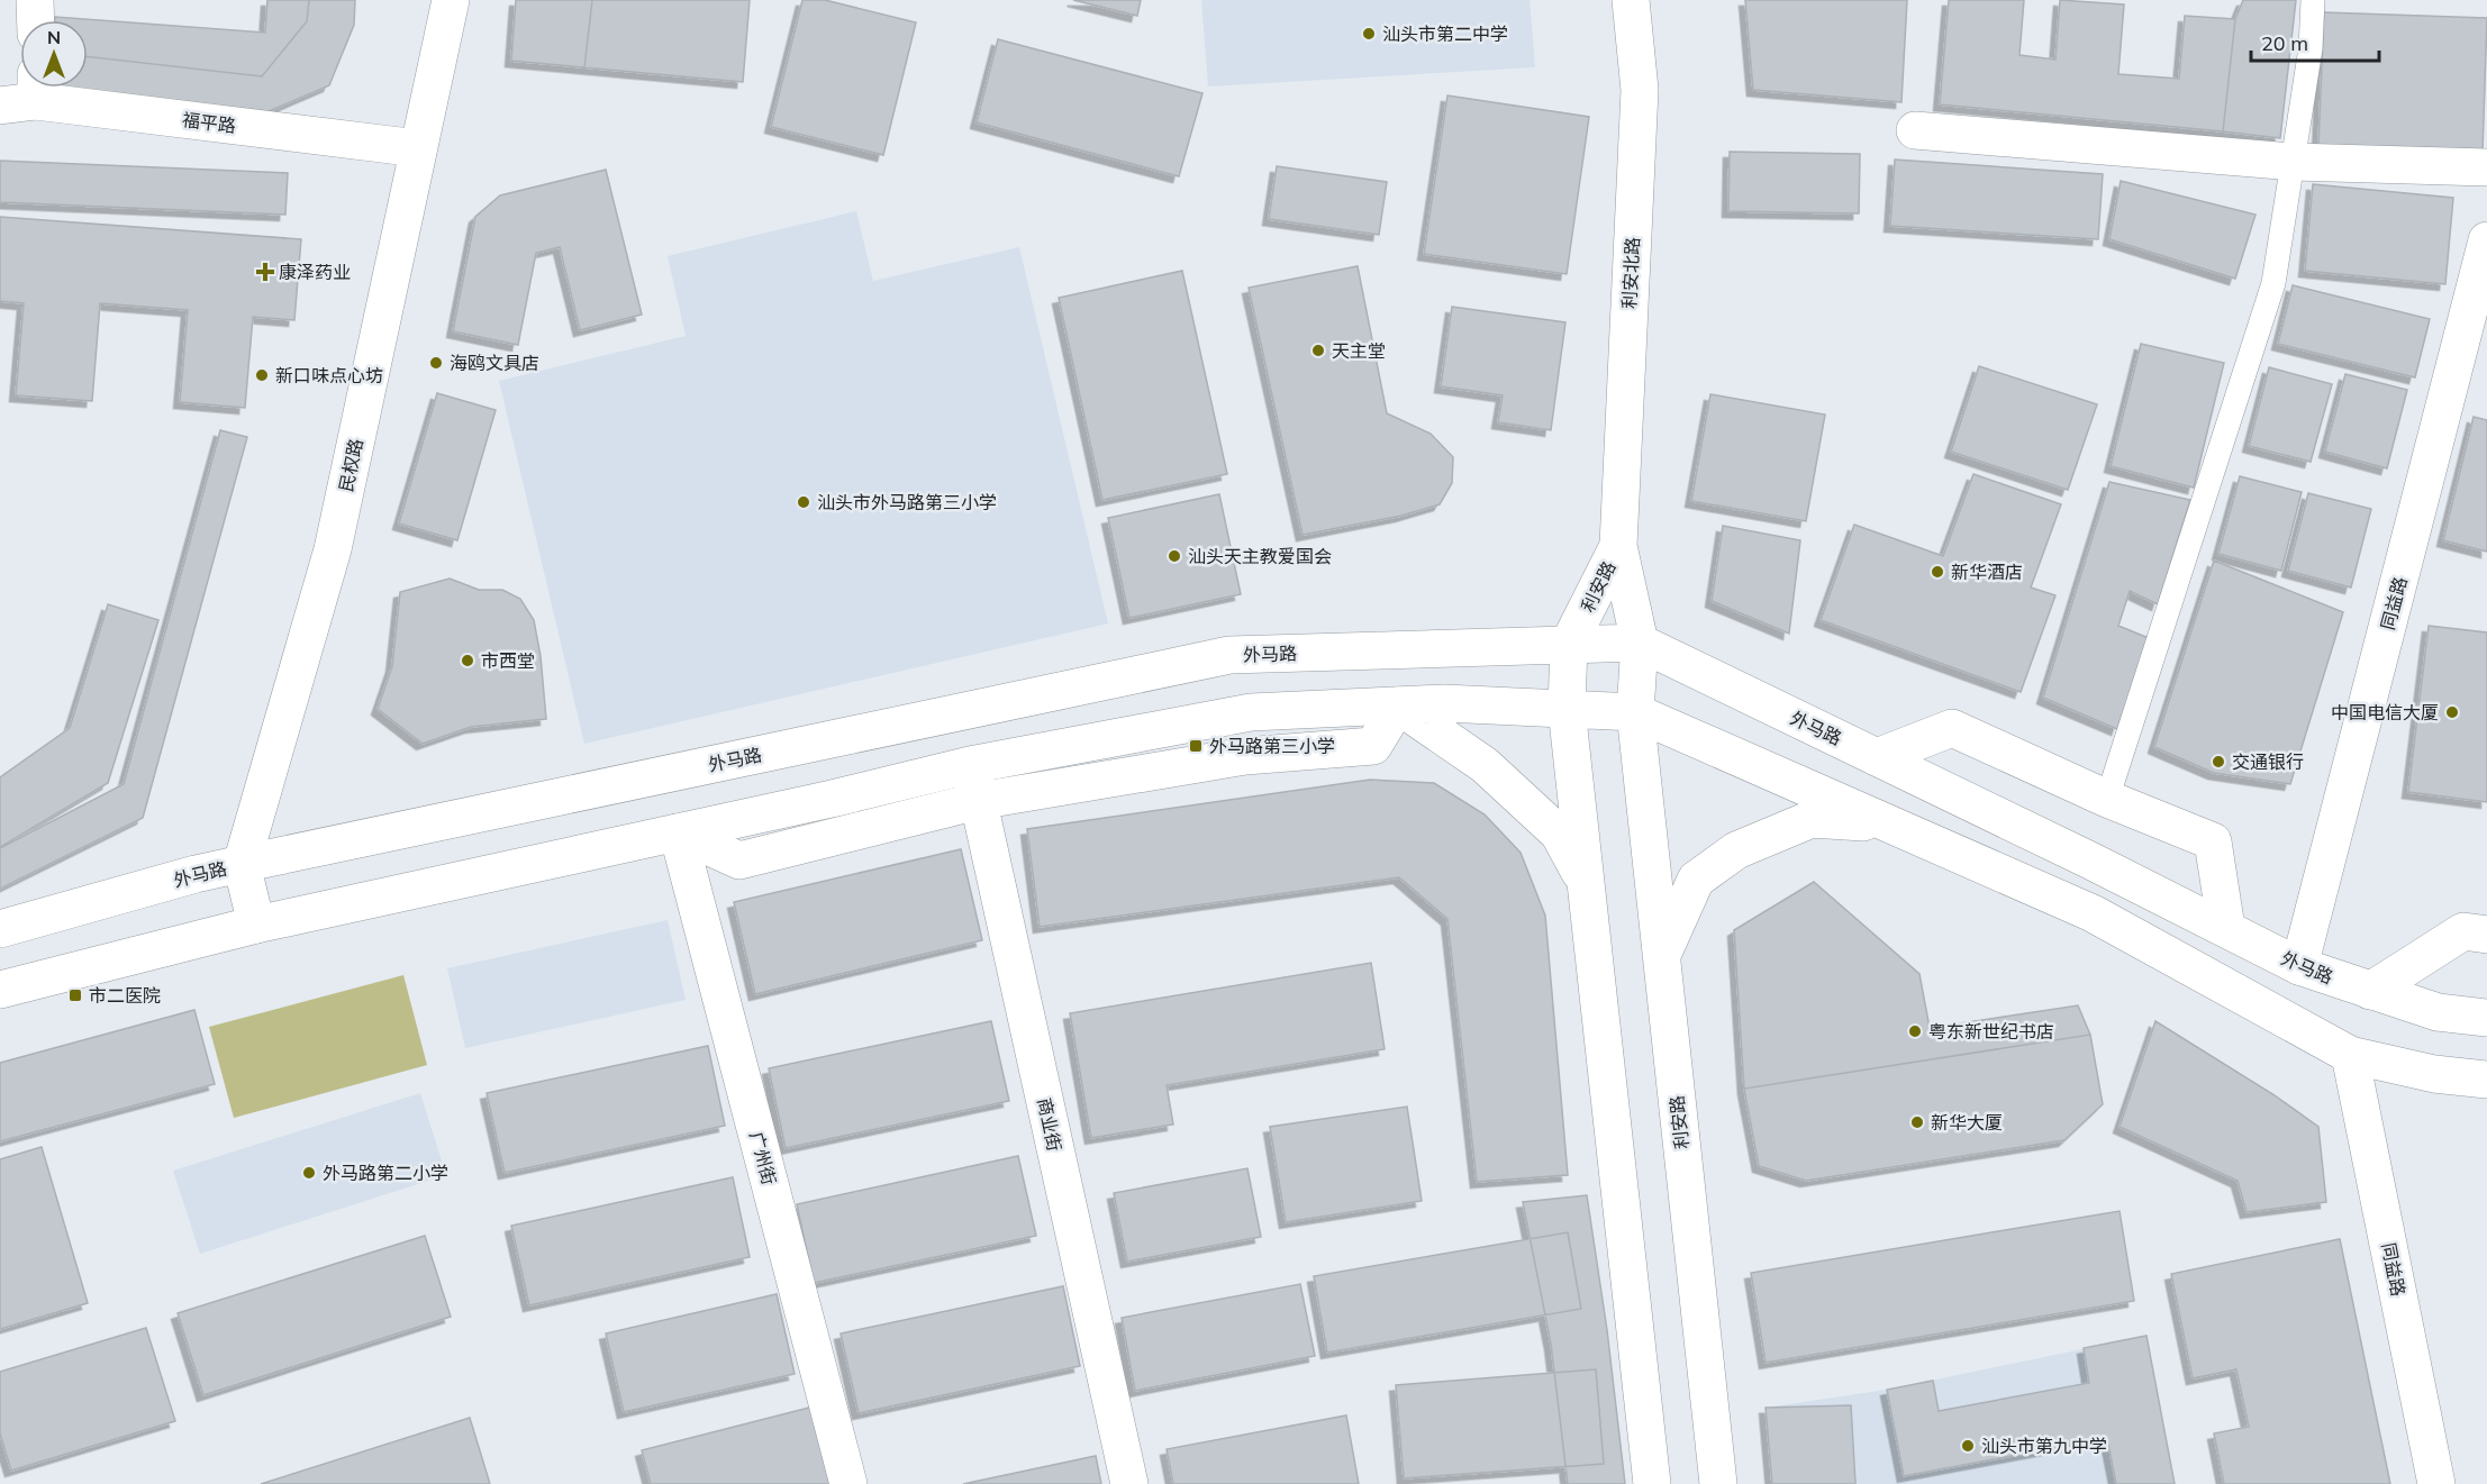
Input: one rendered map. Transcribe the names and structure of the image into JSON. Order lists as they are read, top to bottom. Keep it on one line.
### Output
{"streets":{"street":["福平路","利安北路","民权路","利安路","同益路","外马路","商业街","广州街"]},"crossings":[["福平路","民权路"],["利安北路","利安路"],["民权路","外马路"],["利安路","外马路"],["同益路","外马路"]],"places":{"other":["汕头市第二中学","天主堂","海鸥文具店","新口味点心坊","汕头市外马路第三小学","汕头天主教爱国会","新华酒店","市西堂","中国电信大厦","交通银行","粤东新世纪书店","新华大厦","外马路第二小学","汕头市第九中学"],"health":["康泽药业"],"transit":["外马路第三小学","市二医院"]},"scale_bar":"20 m","north":"top"}
